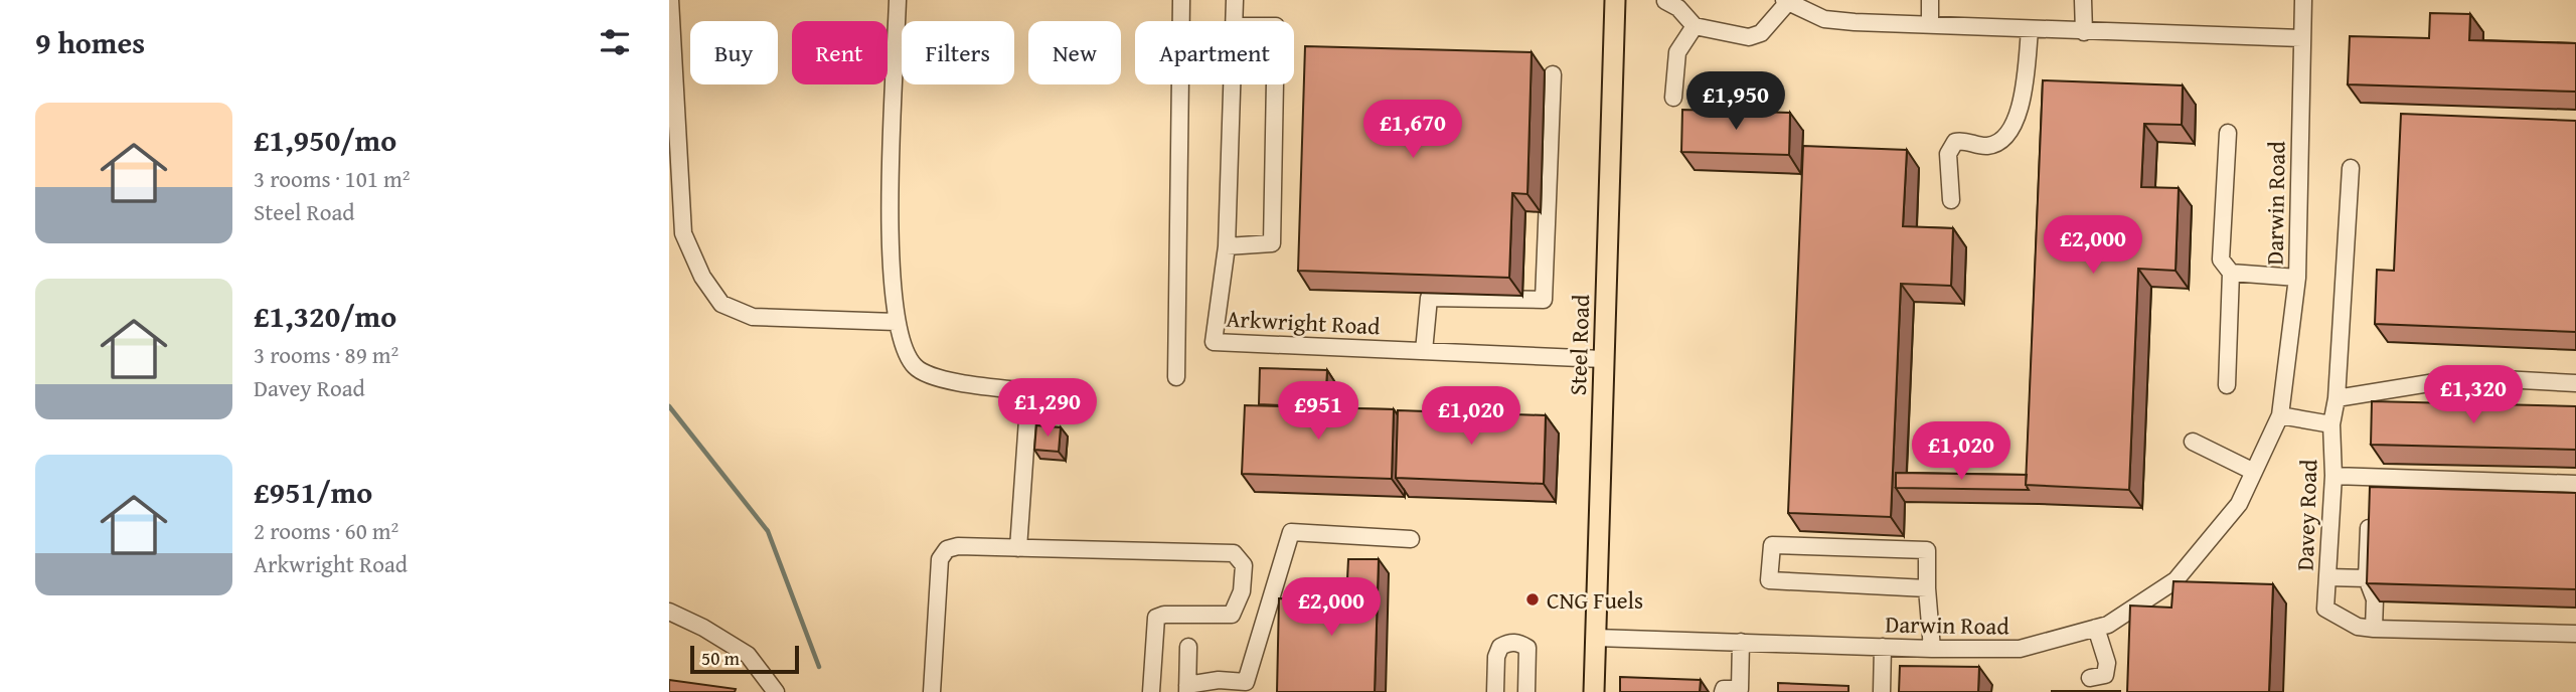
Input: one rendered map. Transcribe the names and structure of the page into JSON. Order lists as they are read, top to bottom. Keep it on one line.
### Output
{"streets":{"main road":["Steel Road"],"street":["Darwin Road","Arkwright Road","Davey Road"]},"crossings":[["Darwin Road","Steel Road"],["Arkwright Road","Steel Road"]],"places":["CNG Fuels"],"scale_bar":"50 m","page":{"heading":"9 homes","chip":["Buy","Rent","Filters","New","Apartment"],"price":["£1,950","£1,670","£2,000","£1,320","£1,290","£951","£1,020","£1,020","£2,000"],"list":[{"name":"£1,950/mo","note":"3 rooms · 101 m² · Steel Road"},{"name":"£1,320/mo","note":"3 rooms · 89 m² · Davey Road"},{"name":"£951/mo","note":"2 rooms · 60 m² · Arkwright Road"}],"scale":"50 m"}}
